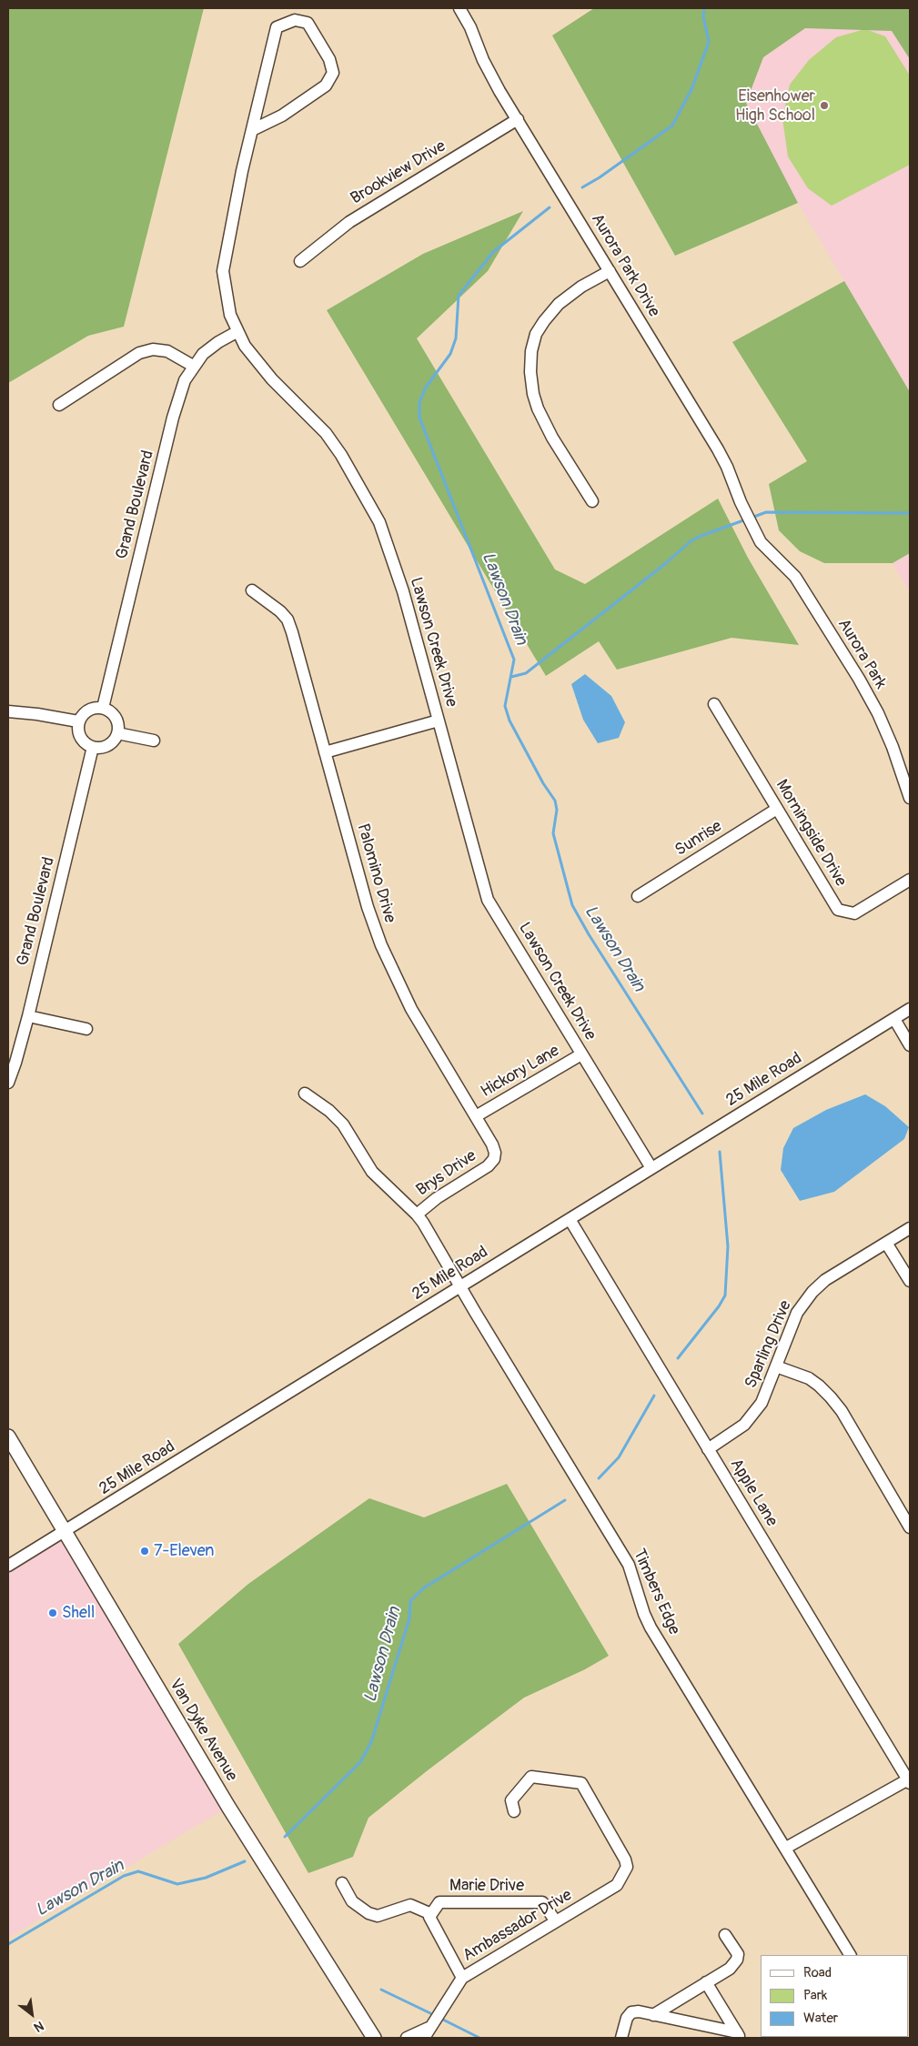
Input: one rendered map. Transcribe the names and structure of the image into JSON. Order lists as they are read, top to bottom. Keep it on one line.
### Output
{"streets":{"main road":["Van Dyke Avenue"],"street":["Brookview Drive","Aurora Park Drive","Grand Boulevard","Lawson Creek Drive","Aurora Park","Morningside Drive","Sunrise","Palomino Drive","Hickory Lane","25 Mile Road","Brys Drive","Sparling Drive","Apple Lane","Timbers Edge","Marie Drive","Ambassador Drive"]},"crossings":[["Brookview Drive","Aurora Park Drive"],["Aurora Park Drive","Aurora Park"],["Grand Boulevard","Lawson Creek Drive"],["Lawson Creek Drive","Hickory Lane"],["Lawson Creek Drive","25 Mile Road"],["Morningside Drive","Sunrise"],["Palomino Drive","Hickory Lane"],["Palomino Drive","Brys Drive"],["25 Mile Road","Apple Lane"],["25 Mile Road","Timbers Edge"],["25 Mile Road","Van Dyke Avenue"],["Brys Drive","Timbers Edge"],["Sparling Drive","Apple Lane"],["Marie Drive","Ambassador Drive"]],"water":["Lawson Drain"],"places":["Eisenhower High School","7-Eleven","Shell"],"legend":["Road","Park","Water"],"north":"bottom right"}
